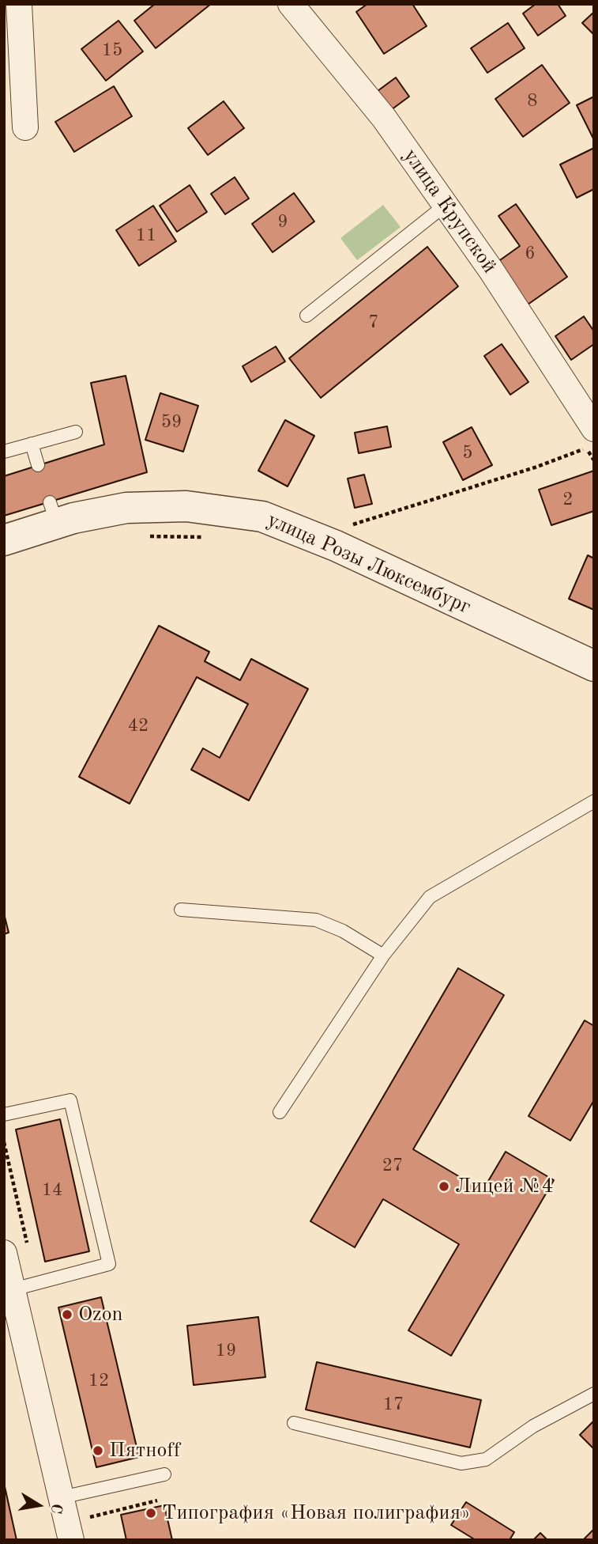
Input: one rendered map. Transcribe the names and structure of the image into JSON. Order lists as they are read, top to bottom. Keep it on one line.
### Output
{"streets":{"street":["улица Крупской","улица Розы Люксембург"]},"places":["Лицей №4","Ozon","Пятнoff","Типография «Новая полиграфия»"],"house_numbers":["15","8","9","11","6","7","59","5","2","42","27","14","19","12","17"],"north":"right"}
